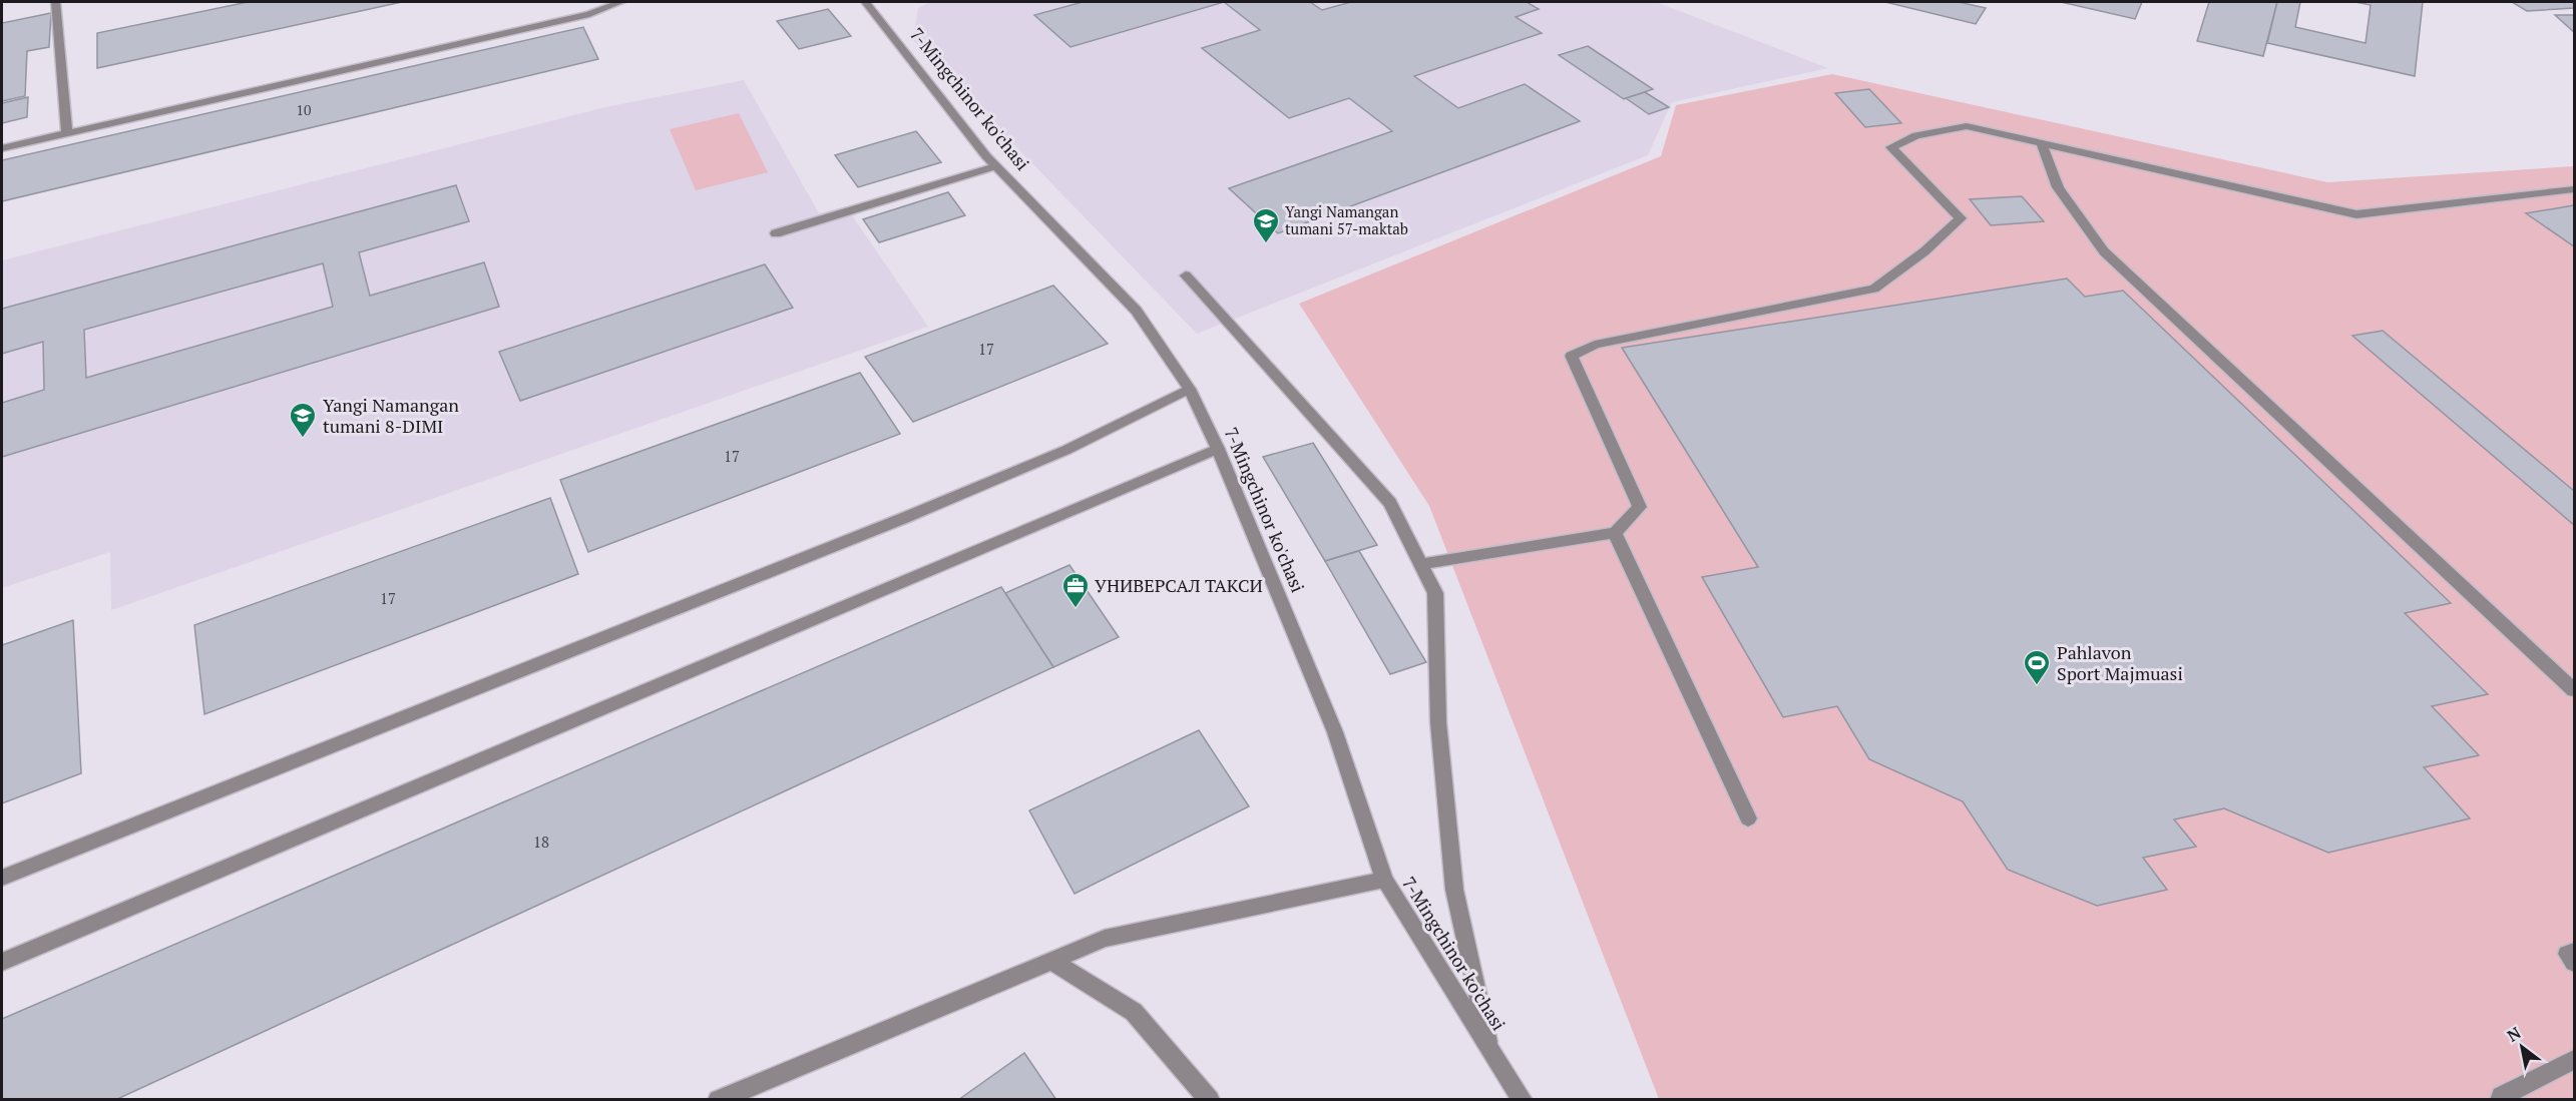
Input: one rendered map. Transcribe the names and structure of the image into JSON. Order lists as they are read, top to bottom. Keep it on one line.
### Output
{"streets":{"street":["7-Mingchinor ko'chasi"]},"places":{"school or university":["Yangi Namangan tumani 57-maktab","Yangi Namangan tumani 8-DIMI"],"office":["УНИВЕРСАЛ ТАКСИ"],"sports":["Pahlavon Sport Majmuasi"]},"house_numbers":["10","17","17","17","18"],"north":"top left"}
